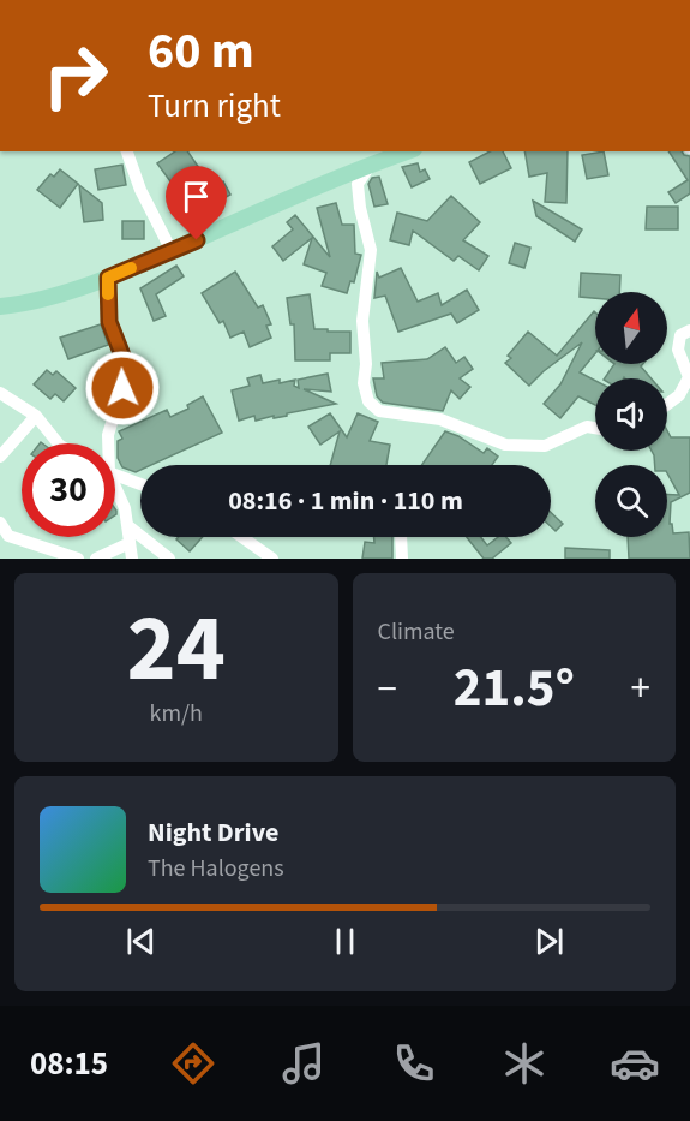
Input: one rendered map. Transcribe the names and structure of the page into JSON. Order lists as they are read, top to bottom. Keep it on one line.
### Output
{"north":"top","page":{"turn":["60 m","Turn right"],"limit":"30","trip":"08:16 · 1 min · 110 m","tile":[["24","km/h"],"Climate"],"heat":["−","21.5°","+"],"song":["Night Drive","The Halogens"],"tabs":"08:15"}}
